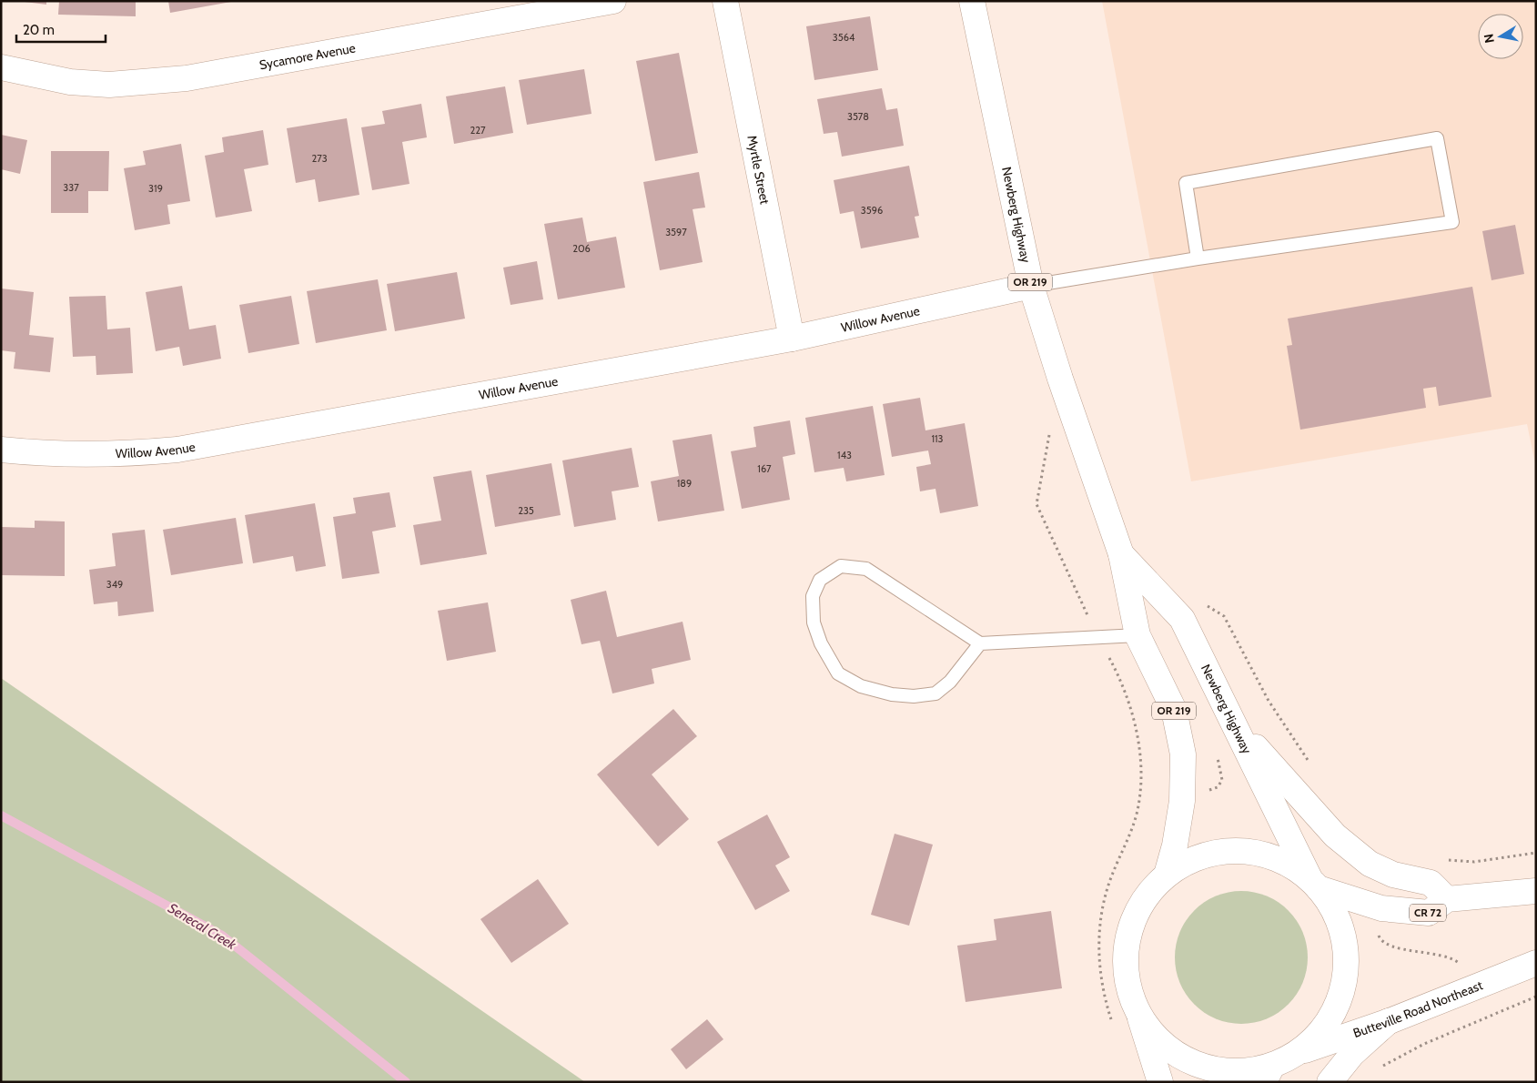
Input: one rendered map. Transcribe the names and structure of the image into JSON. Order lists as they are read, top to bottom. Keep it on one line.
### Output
{"streets":{"main road":["Sycamore Avenue","Myrtle Street","Newberg Highway","OR 219","Willow Avenue","CR 72","Butteville Road Northeast"]},"crossings":[["Myrtle Street","Willow Avenue"],["Newberg Highway","Willow Avenue"],["Newberg Highway","CR 72"]],"water":["Senecal Creek"],"house_numbers":["3564","3578","227","273","337","319","3596","3597","206","113","143","167","189","235","349"],"scale_bar":"20 m","north":"left"}
